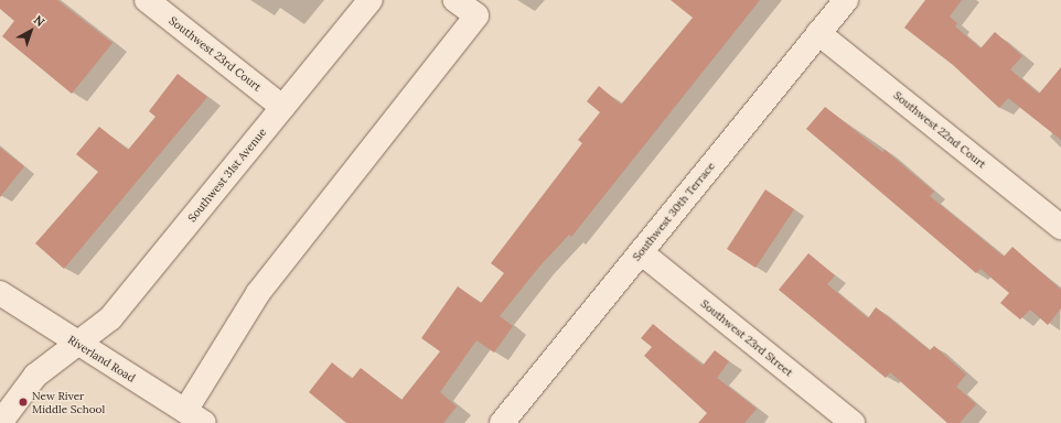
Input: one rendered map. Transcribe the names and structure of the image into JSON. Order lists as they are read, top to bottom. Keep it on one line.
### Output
{"streets":{"street":["Southwest 23rd Court","Southwest 22nd Court","Southwest 31st Avenue","Southwest 30th Terrace","Southwest 23rd Street","Riverland Road"]},"crossings":[["Southwest 23rd Court","Southwest 31st Avenue"],["Southwest 22nd Court","Southwest 30th Terrace"],["Southwest 31st Avenue","Riverland Road"],["Southwest 30th Terrace","Southwest 23rd Street"]],"places":["New River Middle School"],"north":"top right"}
